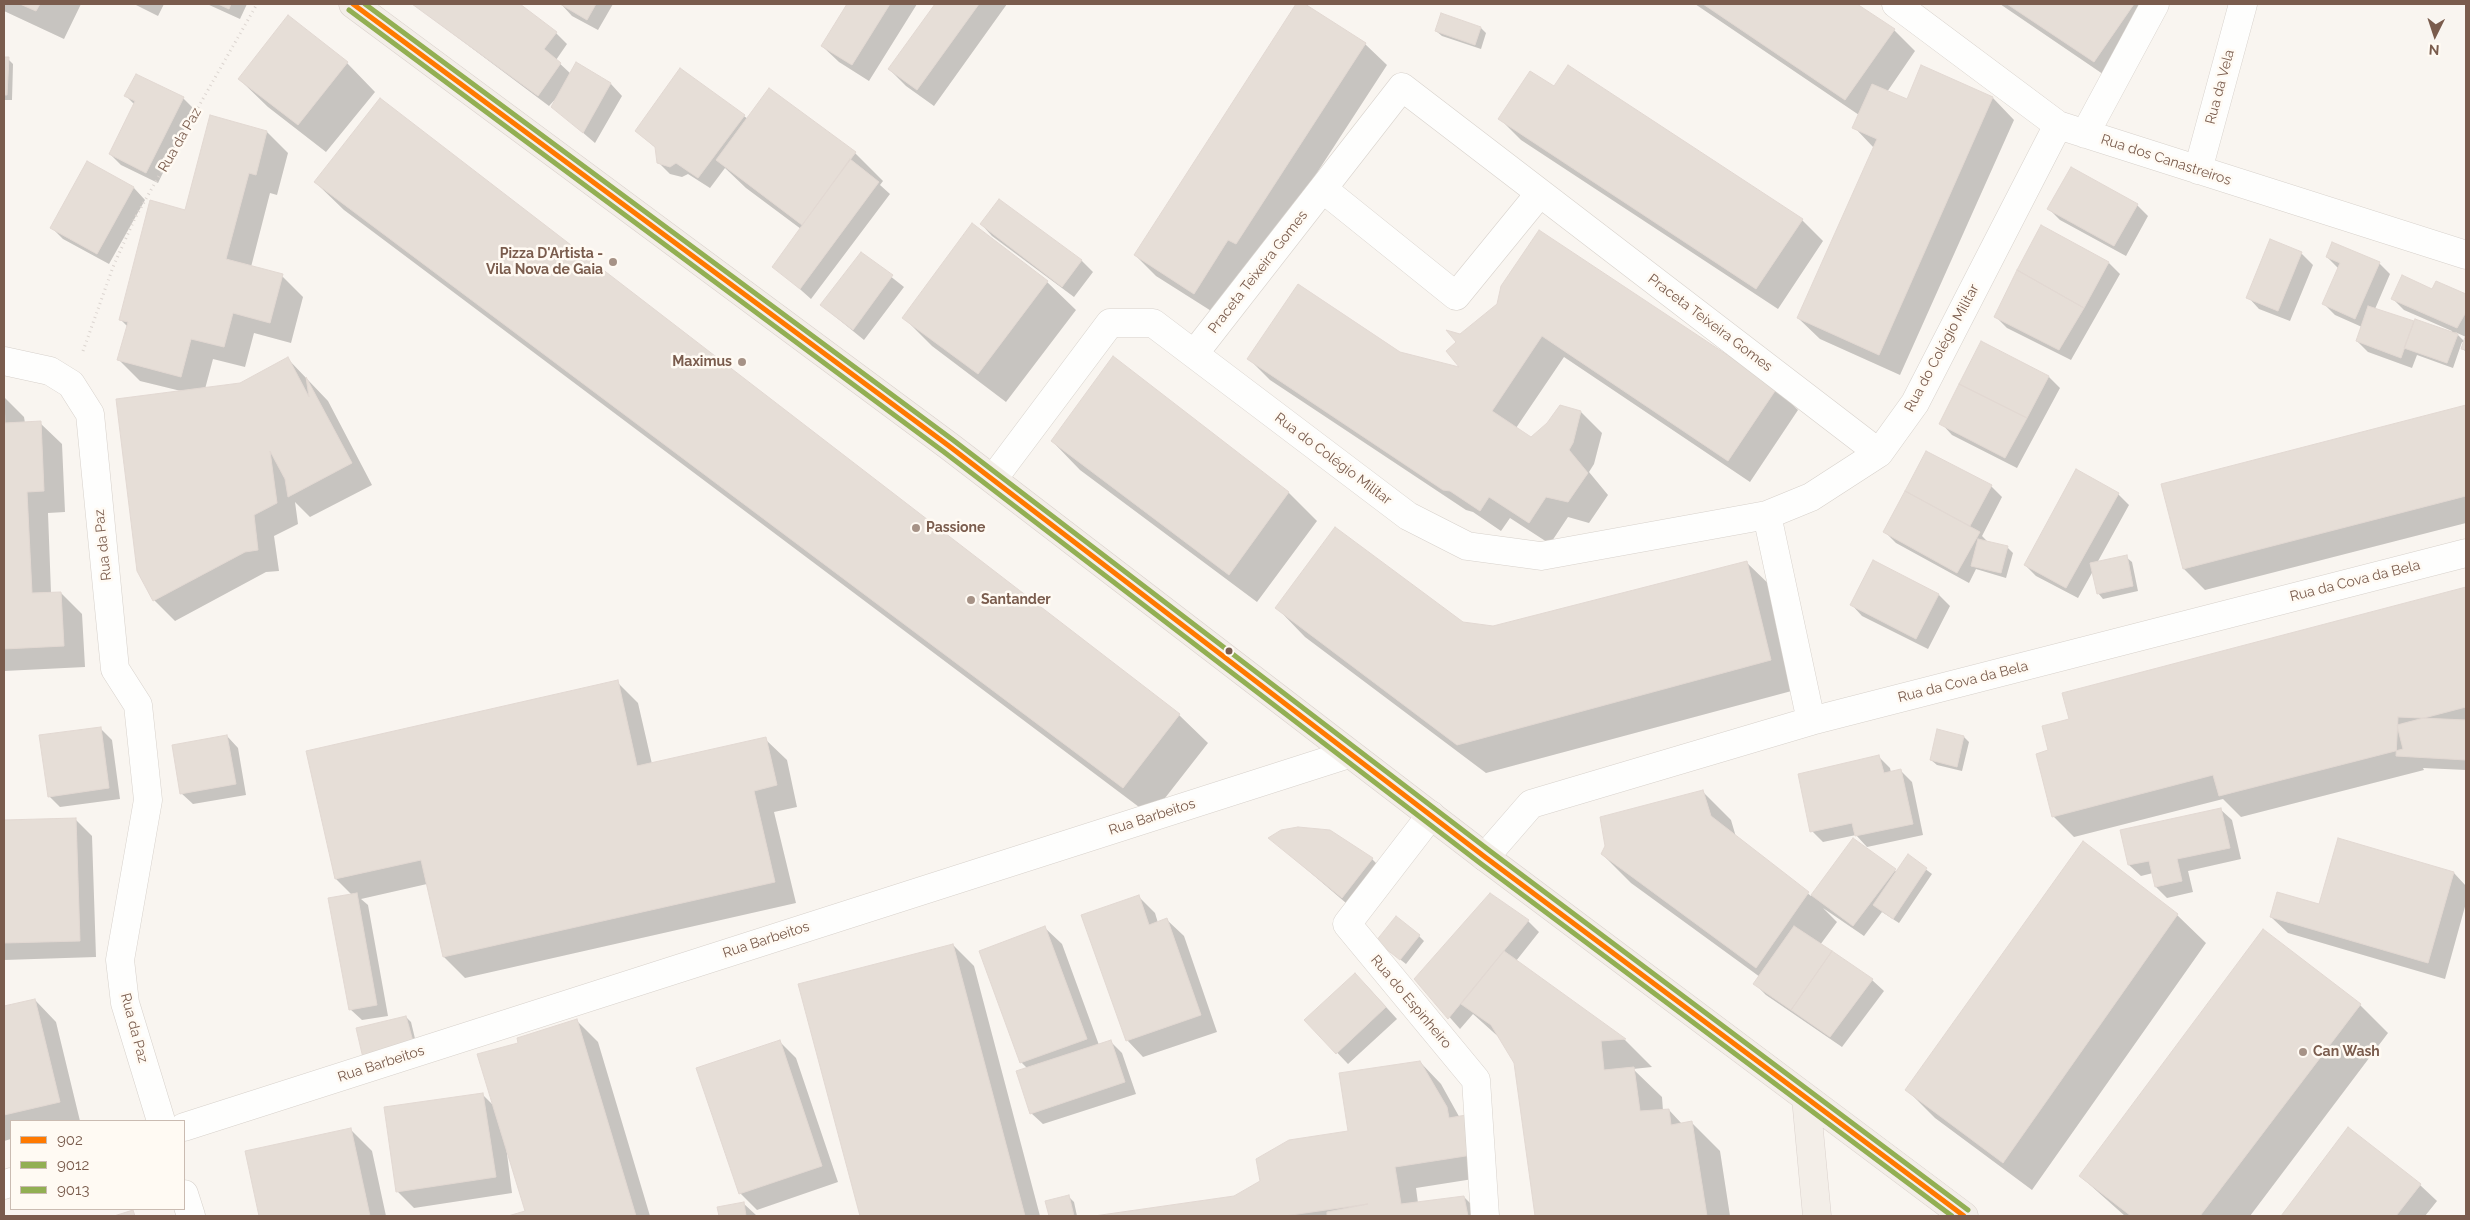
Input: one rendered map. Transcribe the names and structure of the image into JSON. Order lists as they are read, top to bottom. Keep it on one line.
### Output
{"streets":{"street":["Rua da Vela","Rua da Paz","Rua dos Canastreiros","Praceta Teixeira Gomes","Rua do Colégio Militar","Rua da Cova da Bela","Rua Barbeitos","Rua do Espinheiro"]},"crossings":[["Rua da Vela","Rua dos Canastreiros"],["Rua dos Canastreiros","Rua do Colégio Militar"],["Praceta Teixeira Gomes","Rua do Colégio Militar"]],"places":["Pizza D'Artista - Vila Nova de Gaia","Maximus","Passione","Santander","Can Wash"],"lines":["transit line 902","transit line 9013","transit line 9012"],"legend":["902","9012","9013"],"north":"bottom"}
